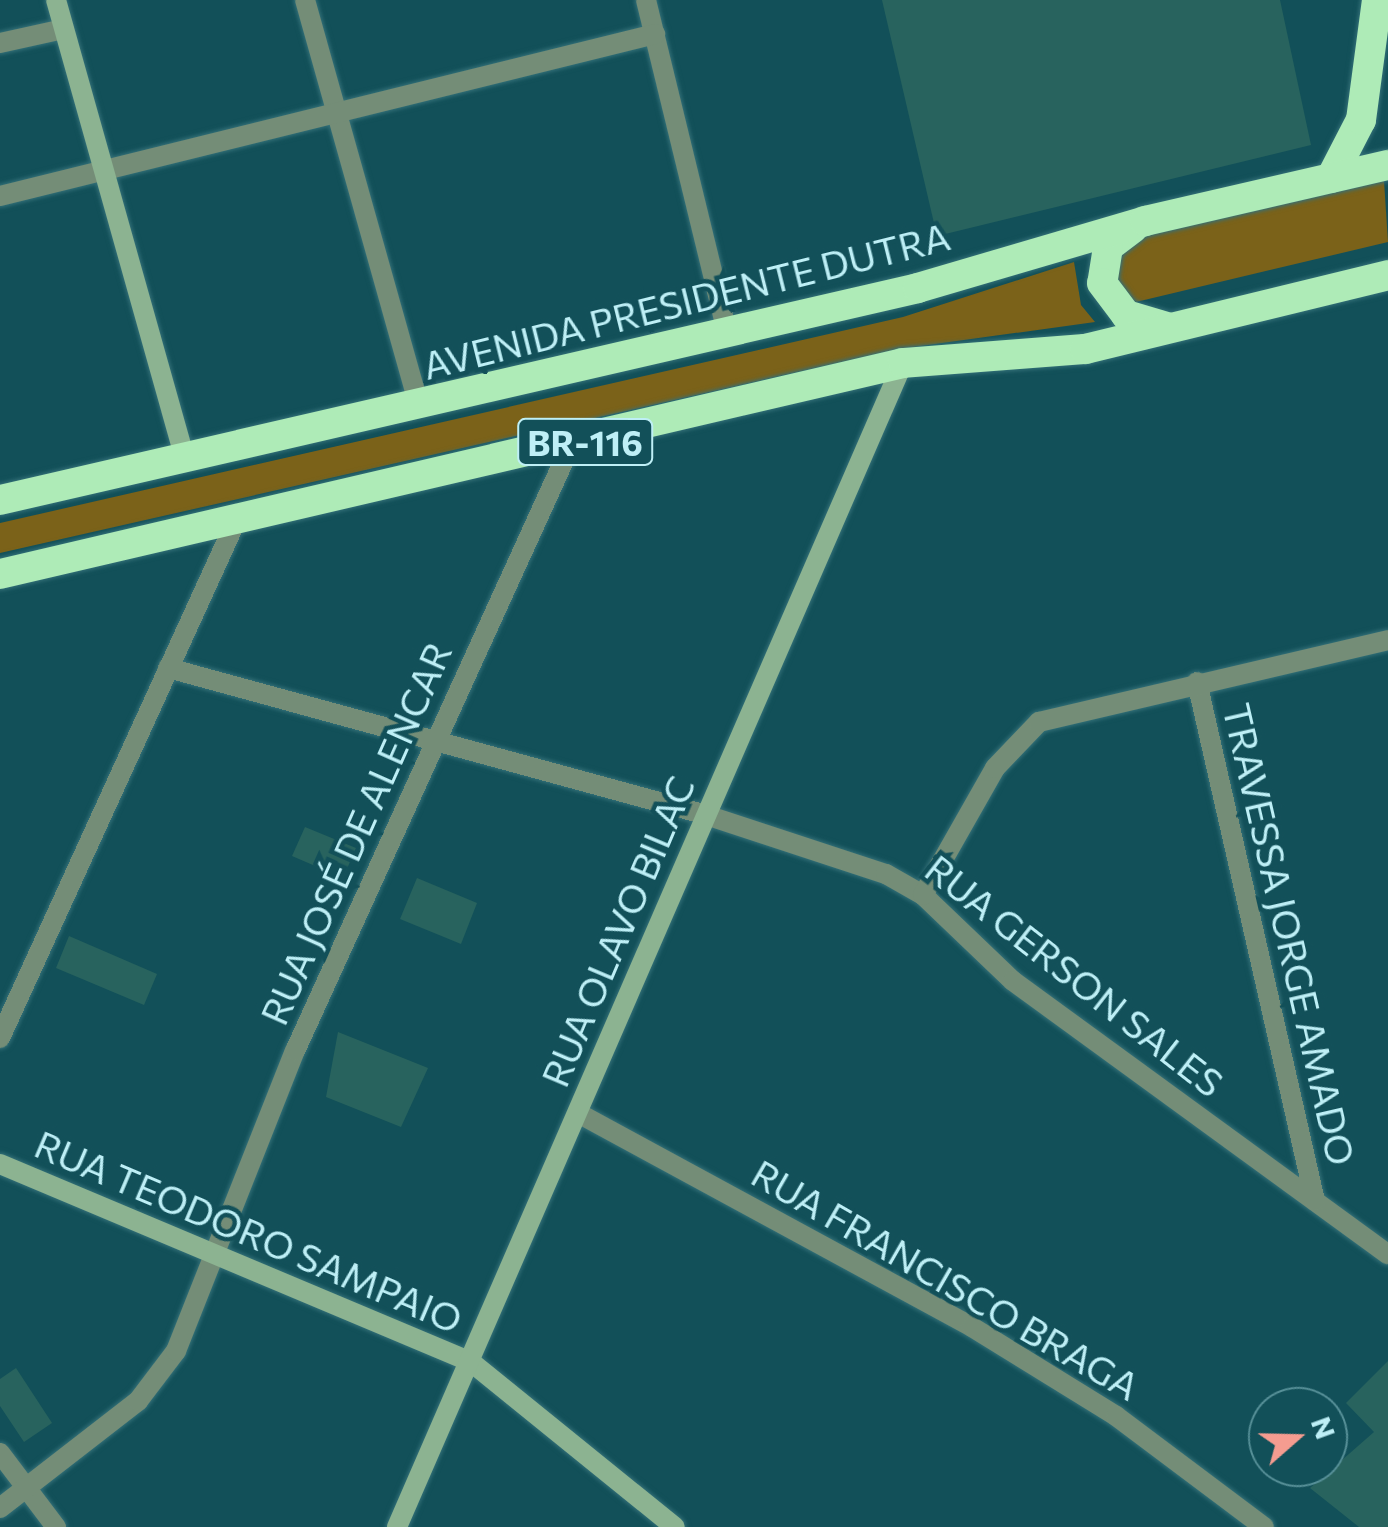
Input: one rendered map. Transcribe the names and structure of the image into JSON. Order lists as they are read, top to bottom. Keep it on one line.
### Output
{"streets":{"highway":["AVENIDA PRESIDENTE DUTRA","BR-116"],"street":["RUA JOSÉ DE ALENCAR","RUA OLAVO BILAC","TRAVESSA JORGE AMADO","RUA GERSON SALES","RUA TEODORO SAMPAIO","RUA FRANCISCO BRAGA"]},"crossings":[["BR-116","RUA JOSÉ DE ALENCAR"],["BR-116","RUA OLAVO BILAC"],["RUA JOSÉ DE ALENCAR","RUA GERSON SALES"],["RUA JOSÉ DE ALENCAR","RUA TEODORO SAMPAIO"],["RUA OLAVO BILAC","RUA GERSON SALES"],["RUA OLAVO BILAC","RUA TEODORO SAMPAIO"],["RUA OLAVO BILAC","RUA FRANCISCO BRAGA"],["TRAVESSA JORGE AMADO","RUA GERSON SALES"]],"north":"right"}
